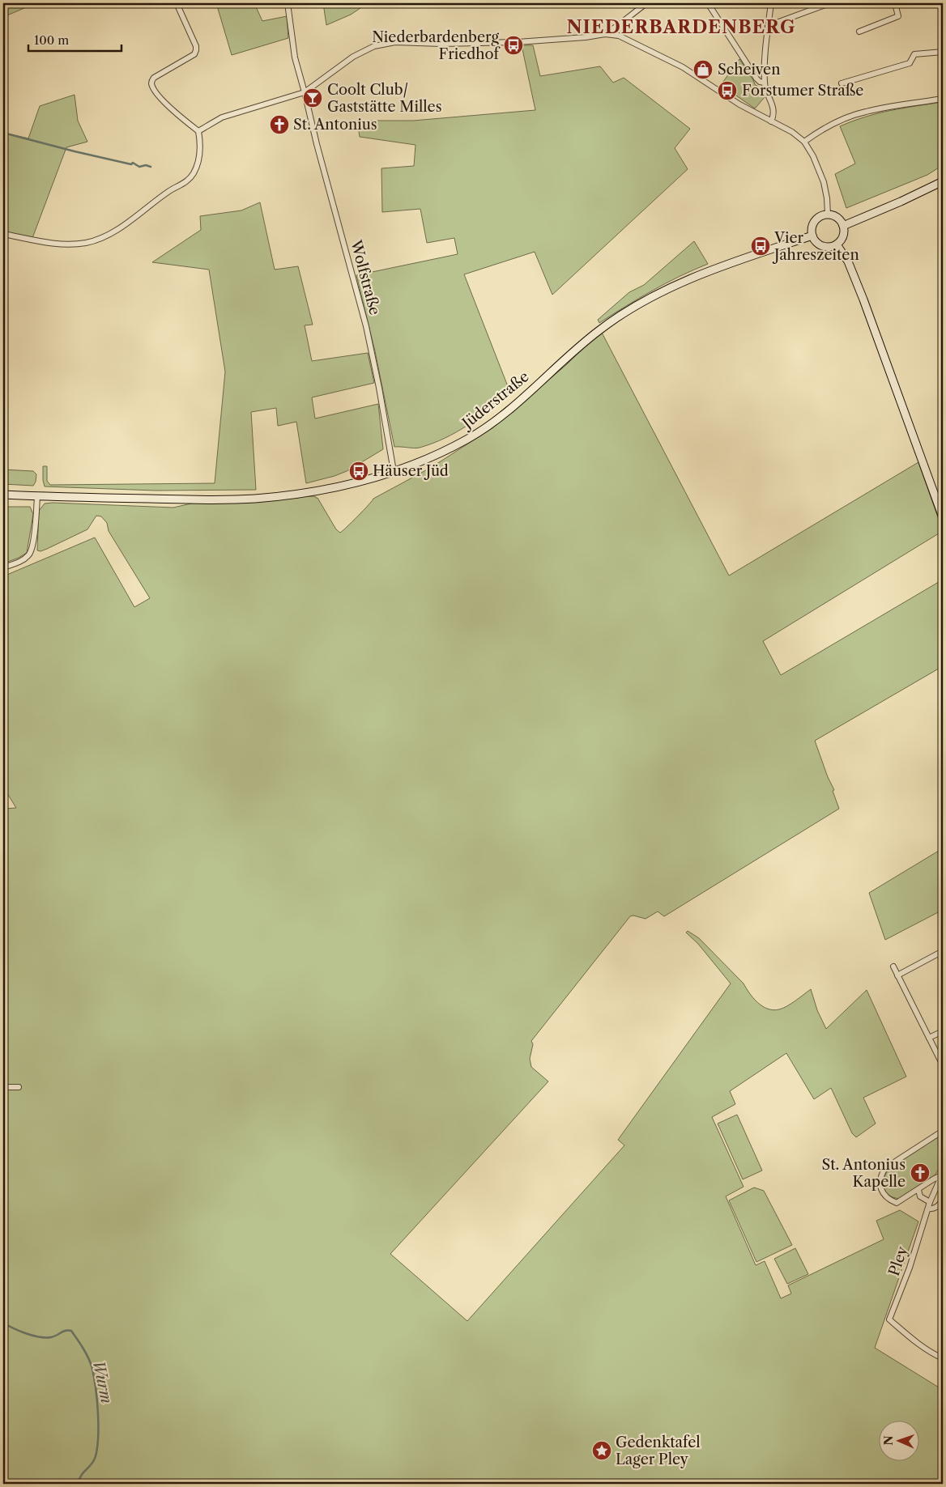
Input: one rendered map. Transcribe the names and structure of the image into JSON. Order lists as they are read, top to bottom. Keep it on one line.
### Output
{"streets":{"main road":["Jüderstraße"],"street":["Wolfstraße","Pley"]},"crossings":[["Wolfstraße","Jüderstraße"]],"districts":["NIEDERBARDENBERG"],"water":["Wurm"],"places":{"bus stop":["Niederbardenberg Friedhof","Forstumer Straße","Vier Jahreszeiten","Häuser Jüd"],"shop":["Scheiven"],"bar":["Coolt Club/ Gaststätte Milles"],"church":["St. Antonius","St. Antonius Kapelle"],"place":["Gedenktafel Lager Pley"]},"scale_bar":"100 m","north":"left"}
